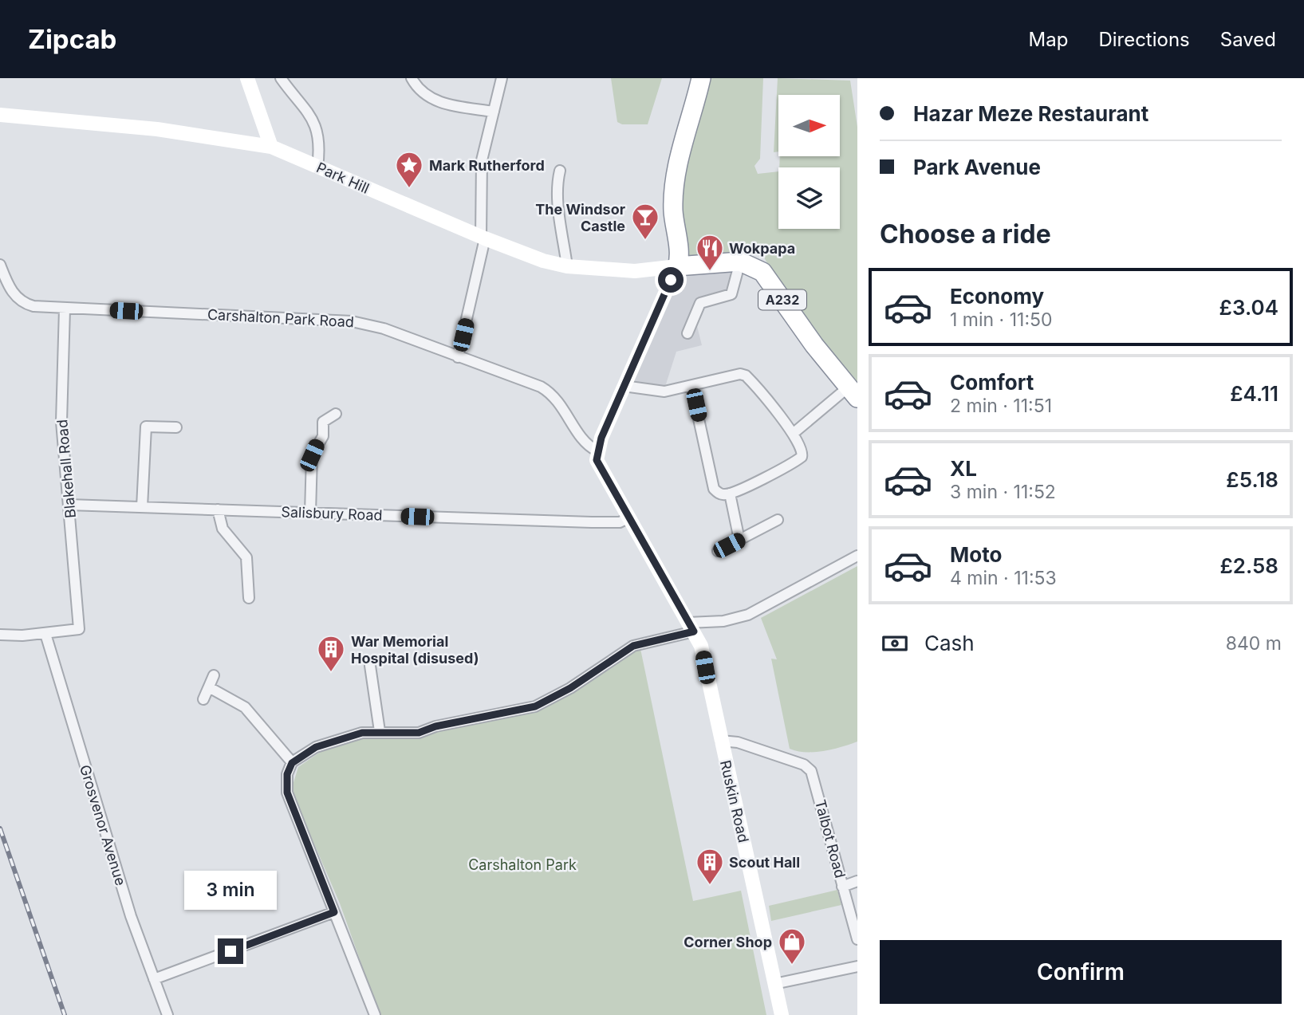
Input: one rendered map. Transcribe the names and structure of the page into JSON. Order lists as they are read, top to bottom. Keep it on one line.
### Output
{"streets":{"highway":["A232"],"main road":["Park Hill","Carshalton Park Road","Ruskin Road"],"street":["Blakehall Road","Salisbury Road","Grosvenor Avenue","Talbot Road"]},"crossings":[["Carshalton Park Road","Blakehall Road"],["Carshalton Park Road","Salisbury Road"],["Carshalton Park Road","Ruskin Road"],["Blakehall Road","Salisbury Road"],["Blakehall Road","Grosvenor Avenue"],["Ruskin Road","Talbot Road"]],"parks":["Carshalton Park"],"places":{"place":["Mark Rutherford"],"bar":["The Windsor Castle"],"restaurant":["Wokpapa"],"building":["War Memorial Hospital (disused)","Scout Hall"],"shop":["Corner Shop"]},"north":"right","page":{"header":"Zipcab","nav":["Map","Directions","Saved"],"banner":["Hazar Meze Restaurant","Park Avenue"],"heading":"Choose a ride","list":[{"name":"Economy","note":"1 min · 11:50","value":"£3.04"},{"name":"Comfort","note":"2 min · 11:51","value":"£4.11"},{"name":"XL","note":"3 min · 11:52","value":"£5.18"},{"name":"Moto","note":"4 min · 11:53","value":"£2.58"}],"pay":["Cash","840 m"],"bubble":"3 min","buttons":"Confirm"}}
